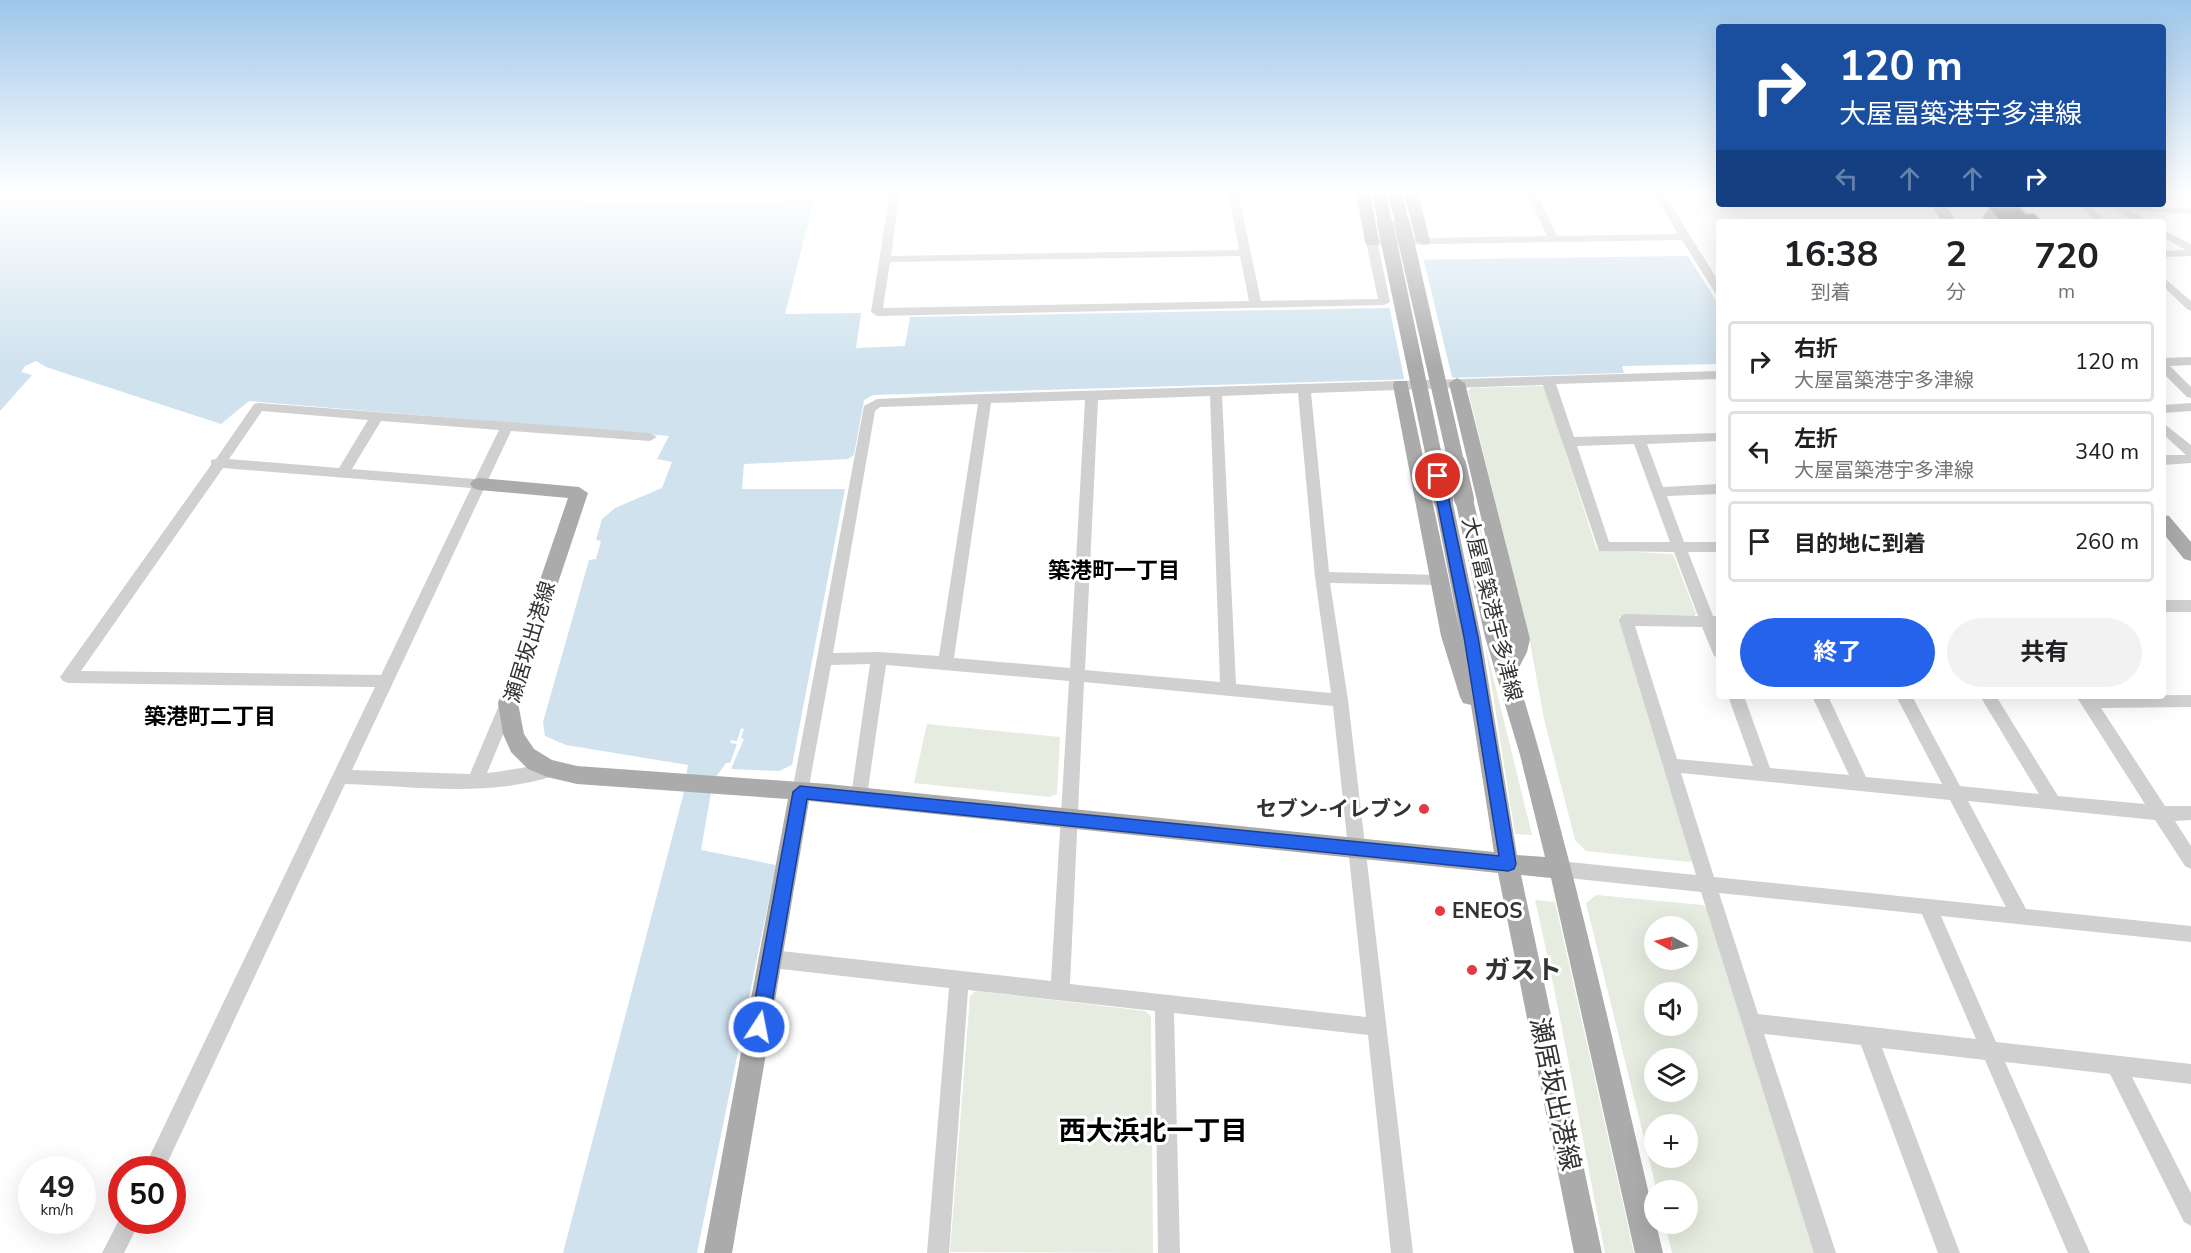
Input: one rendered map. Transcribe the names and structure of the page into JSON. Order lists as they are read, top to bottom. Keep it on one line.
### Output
{"streets":{"main road":["大屋冨築港宇多津線","瀬居坂出港線"]},"crossings":[["大屋冨築港宇多津線","瀬居坂出港線"]],"districts":["築港町一丁目","築港町二丁目","西大浜北一丁目"],"places":["セブン-イレブン","ENEOS","ガスト"],"north":"left","page":{"turn":["120 m","大屋冨築港宇多津線"],"eta":["16:38","到着","2","分","720","m"],"list":[{"name":"右折","note":"大屋冨築港宇多津線","value":"120 m"},{"name":"左折","note":"大屋冨築港宇多津線","value":"340 m"},{"name":"目的地に到着","value":"260 m"}],"buttons":["終了","共有"],"map_buttons":["+","−"],"speed":"49 km/h","limit":"50"}}
